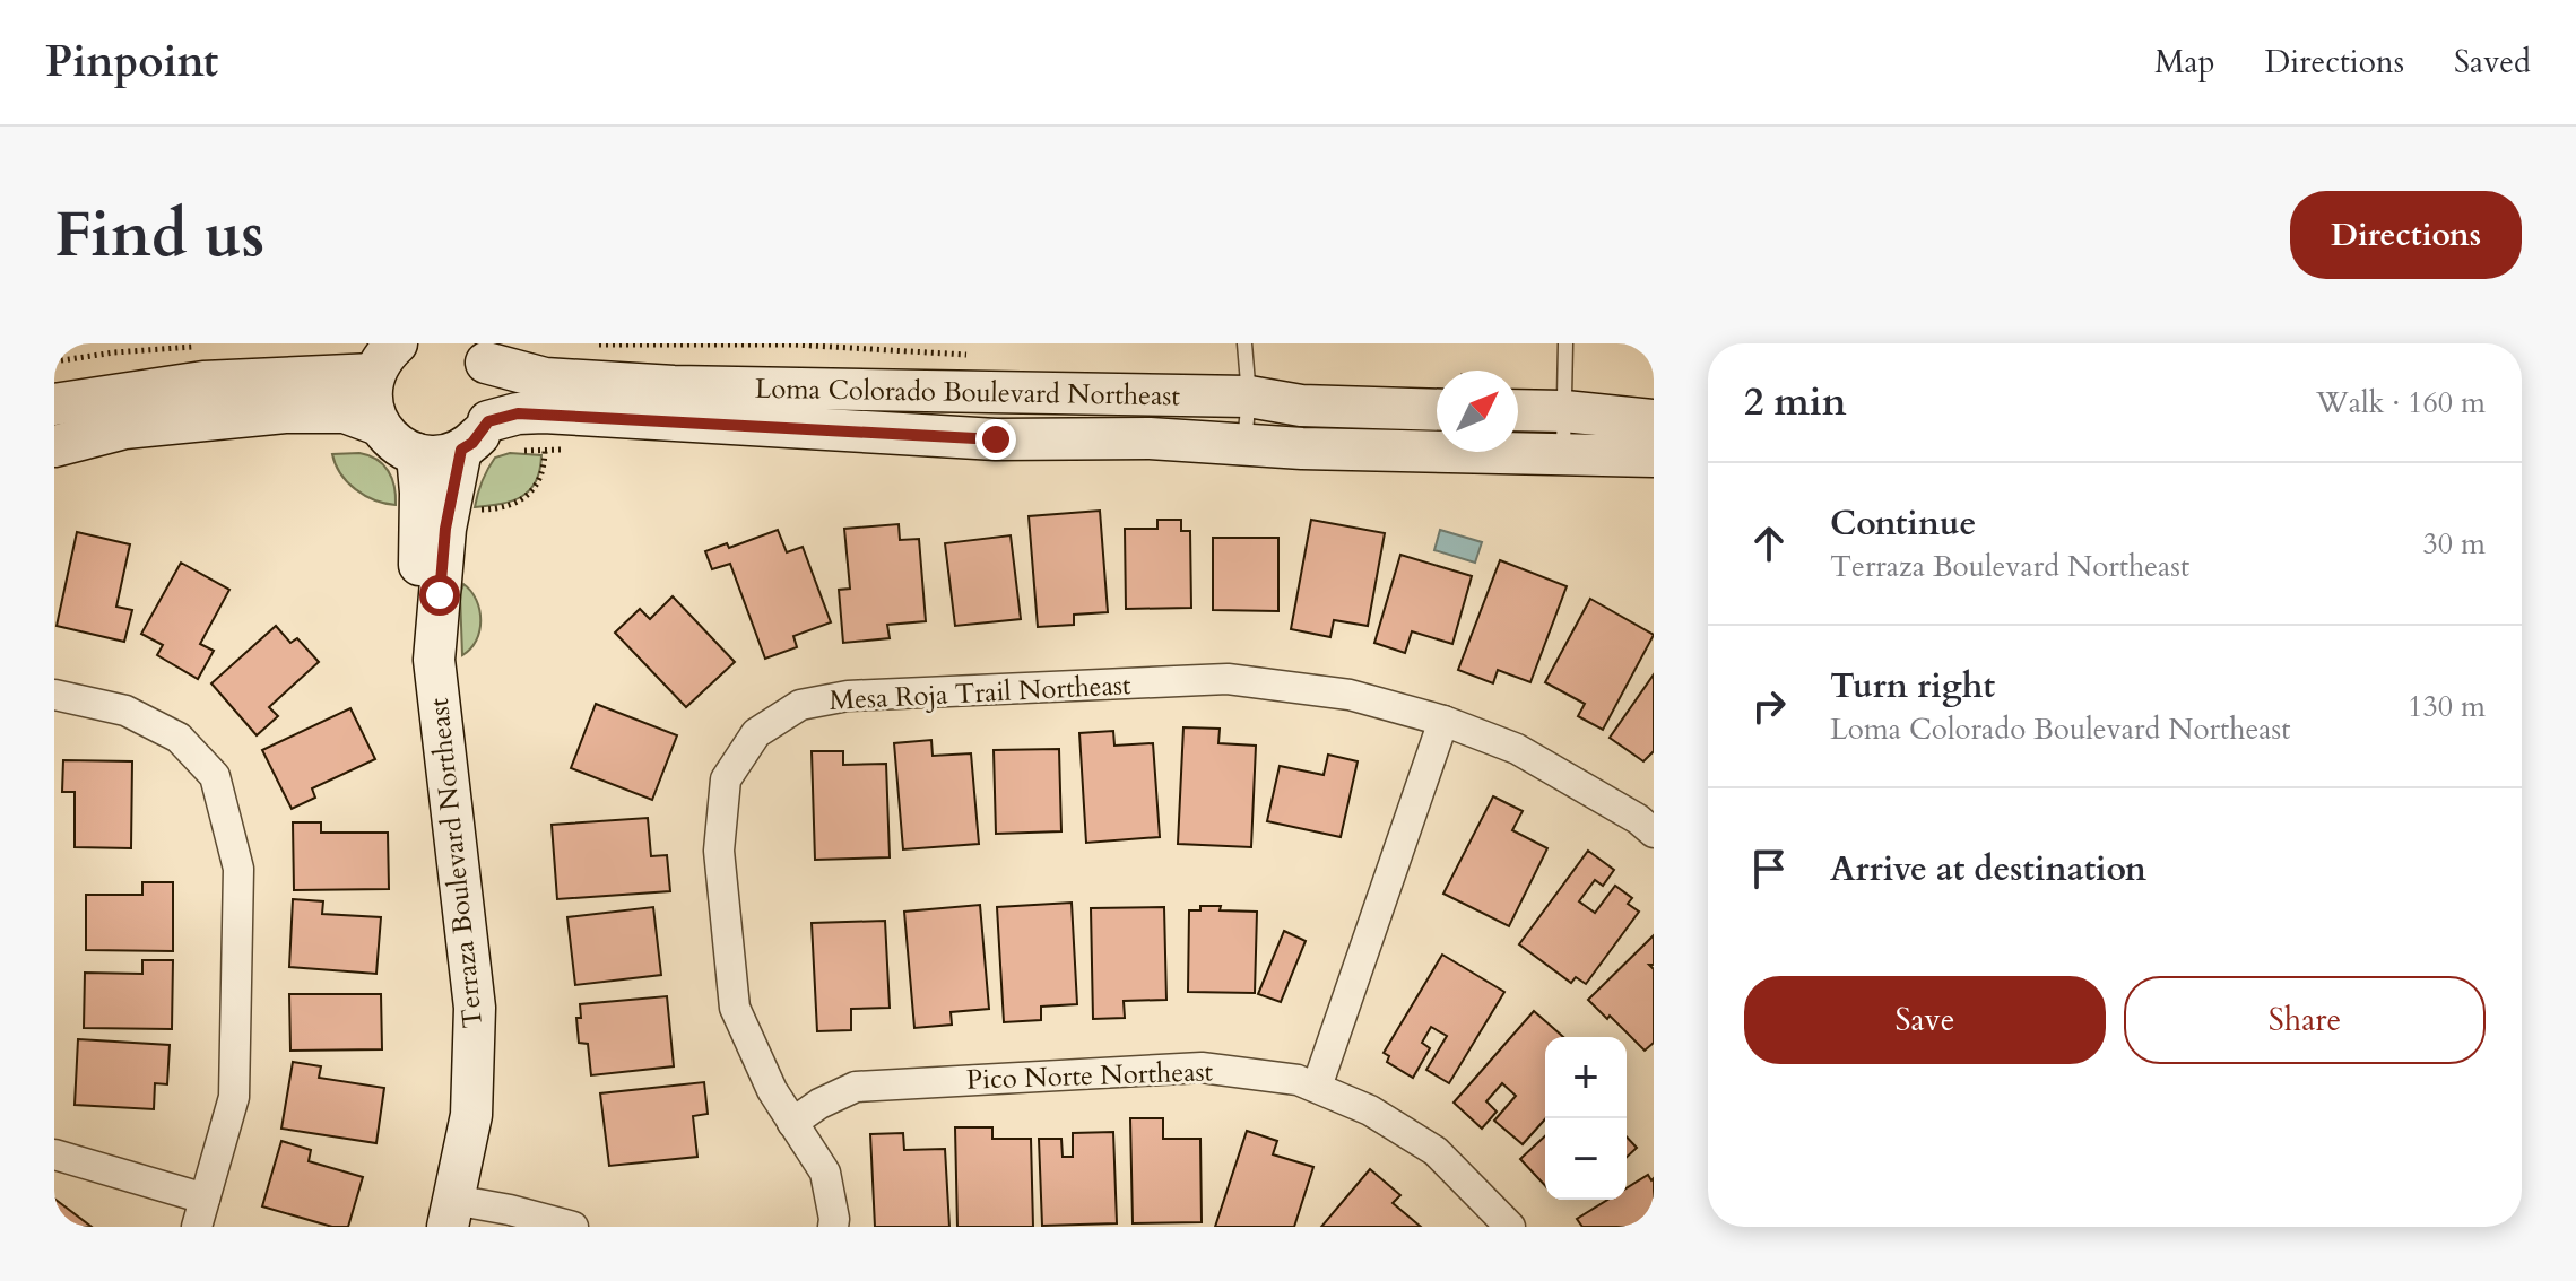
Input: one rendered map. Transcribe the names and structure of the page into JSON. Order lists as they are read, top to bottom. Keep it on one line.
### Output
{"streets":{"street":["Loma Colorado Boulevard Northeast","Mesa Roja Trail Northeast","Terraza Boulevard Northeast","Pico Norte Northeast"]},"crossings":[["Loma Colorado Boulevard Northeast","Terraza Boulevard Northeast"],["Mesa Roja Trail Northeast","Pico Norte Northeast"]],"north":"top right","page":{"header":"Pinpoint","nav":["Map","Directions","Saved"],"buttons":["Directions",["Save","Share"]],"title":"Find us","heading":["2 min","Walk · 160 m"],"list":[["Continue","Terraza Boulevard Northeast","30 m"],["Turn right","Loma Colorado Boulevard Northeast","130 m"],"Arrive at destination"],"map_buttons":["+","−"]}}
